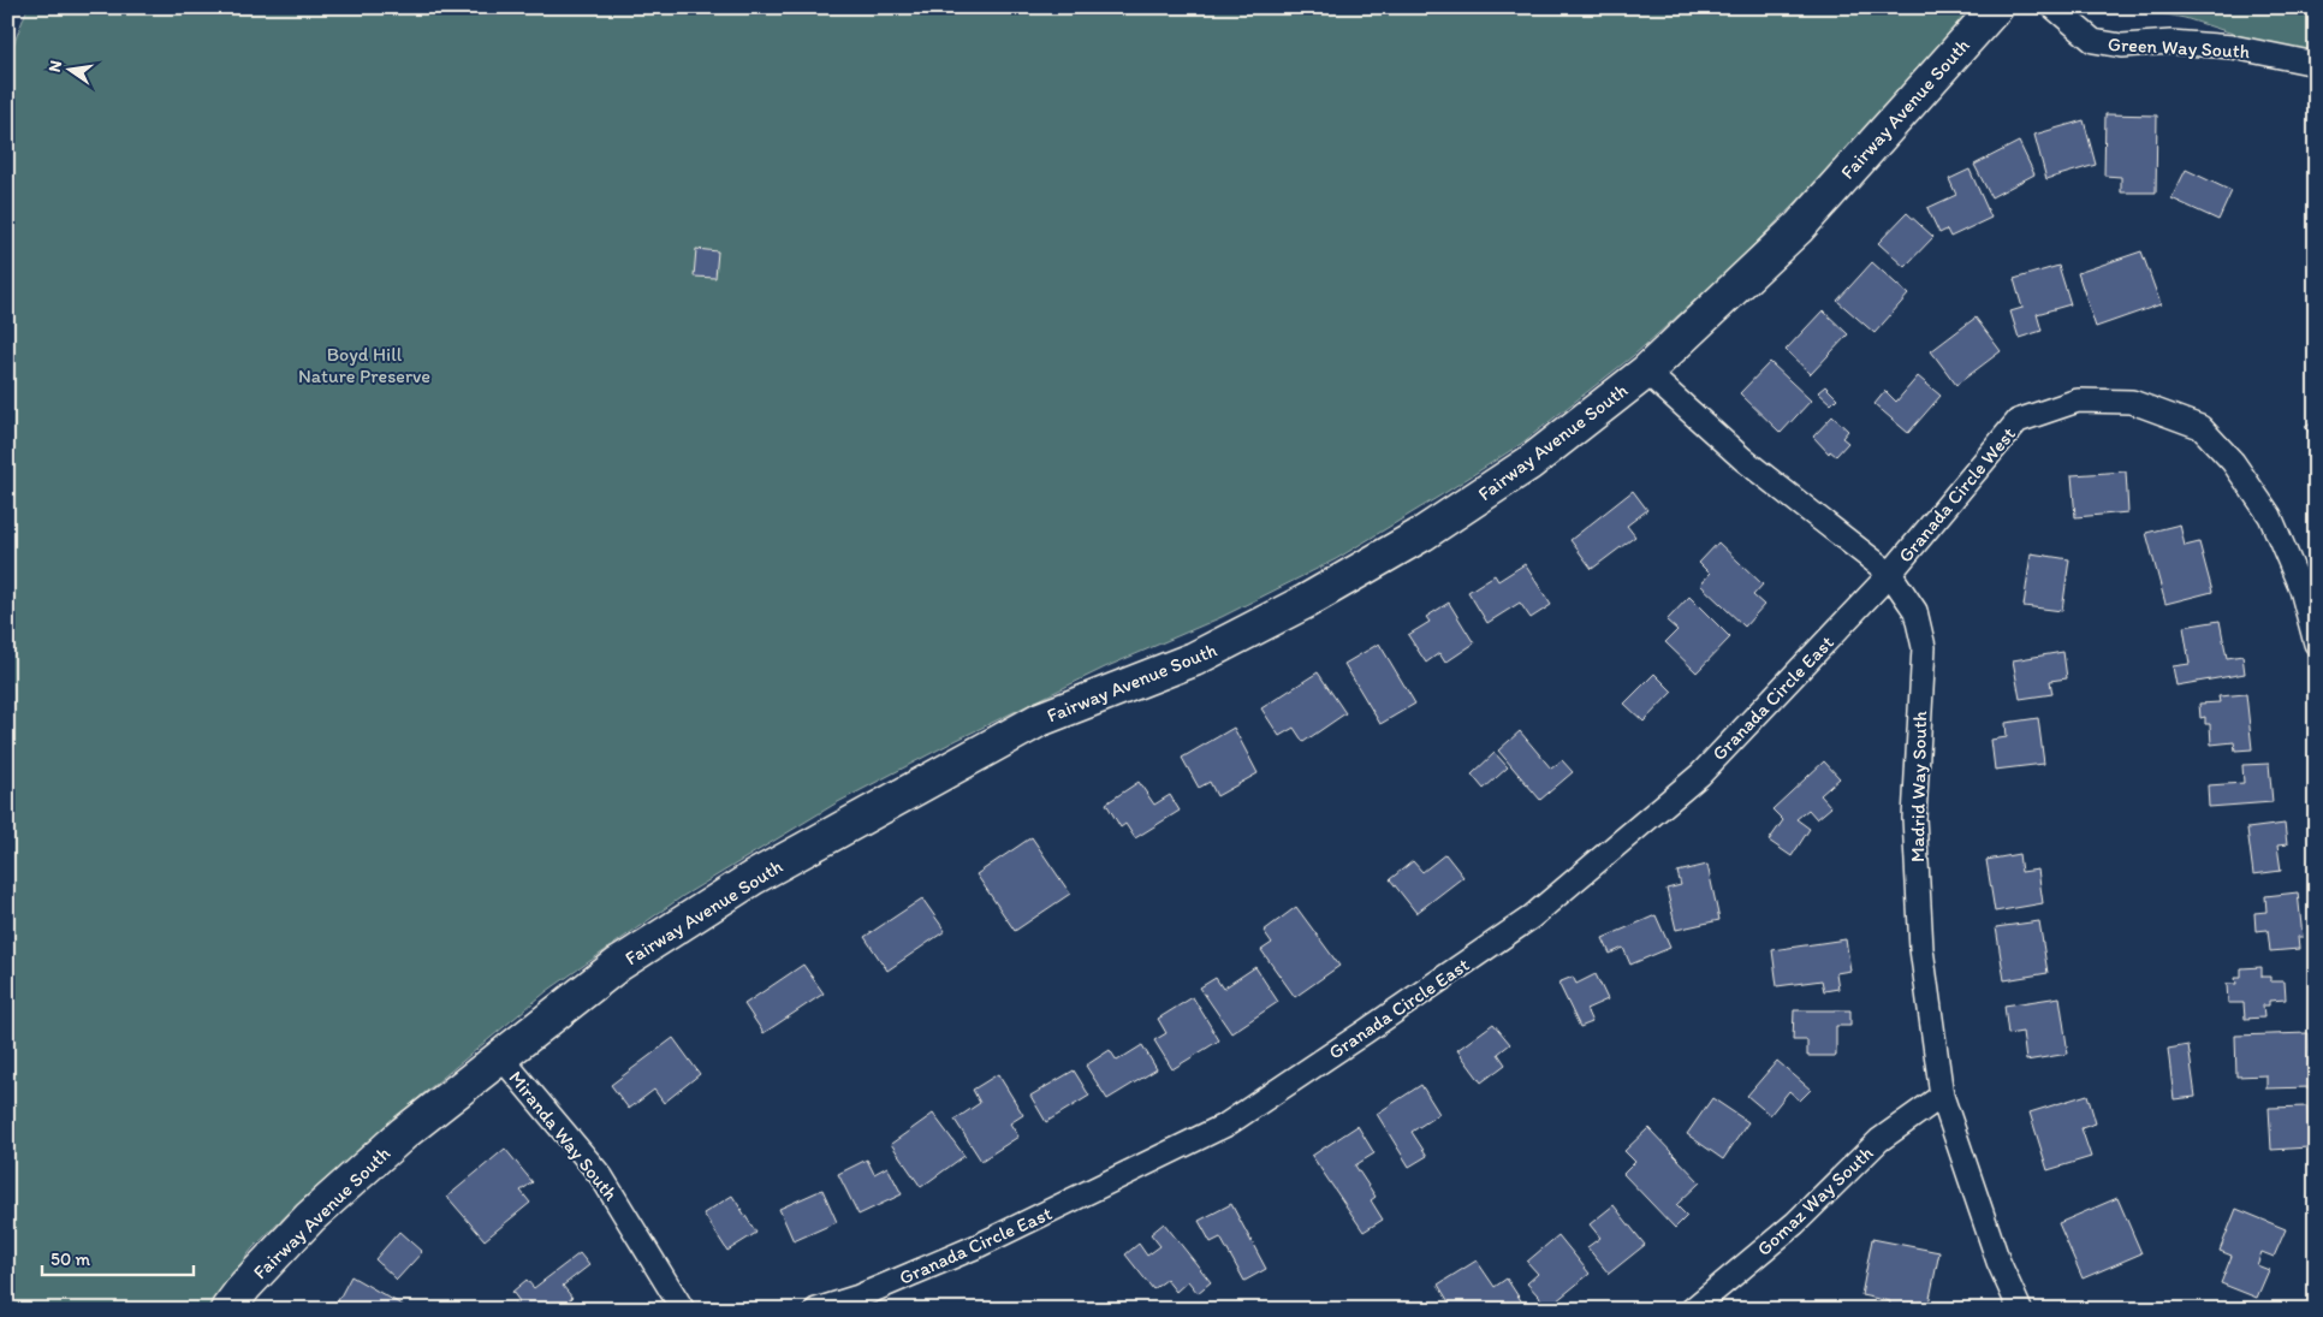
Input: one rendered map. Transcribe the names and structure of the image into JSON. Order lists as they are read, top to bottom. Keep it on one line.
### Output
{"streets":{"street":["Green Way South","Fairway Avenue South","Granada Circle West","Granada Circle East","Madrid Way South","Miranda Way South","Gomaz Way South"]},"crossings":[["Fairway Avenue South","Madrid Way South"],["Fairway Avenue South","Miranda Way South"],["Granada Circle West","Granada Circle East"],["Granada Circle West","Madrid Way South"],["Granada Circle East","Madrid Way South"],["Madrid Way South","Gomaz Way South"]],"parks":["Boyd Hill Nature Preserve"],"scale_bar":"50 m","north":"left"}
